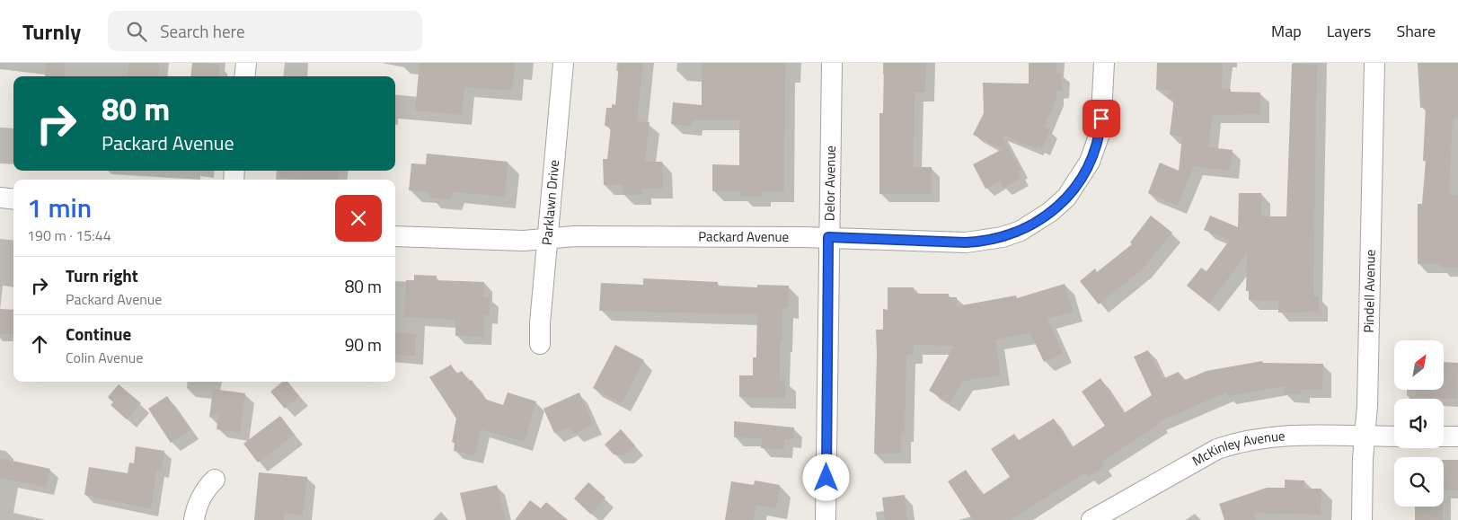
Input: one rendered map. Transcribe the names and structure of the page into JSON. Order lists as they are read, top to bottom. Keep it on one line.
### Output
{"streets":{"street":["Delor Avenue","Parklawn Drive","Packard Avenue","Pindell Avenue","McKinley Avenue"]},"crossings":[["Delor Avenue","Packard Avenue"],["Parklawn Drive","Packard Avenue"],["Pindell Avenue","McKinley Avenue"]],"north":"top right","page":{"header":"Turnly","search":"Search here","nav":["Map","Layers","Share"],"turn":["80 m","Packard Avenue"],"heading":["1 min","190 m · 15:44"],"list":[{"name":"Turn right","note":"Packard Avenue","value":"80 m"},{"name":"Continue","note":"Colin Avenue","value":"90 m"}]}}
